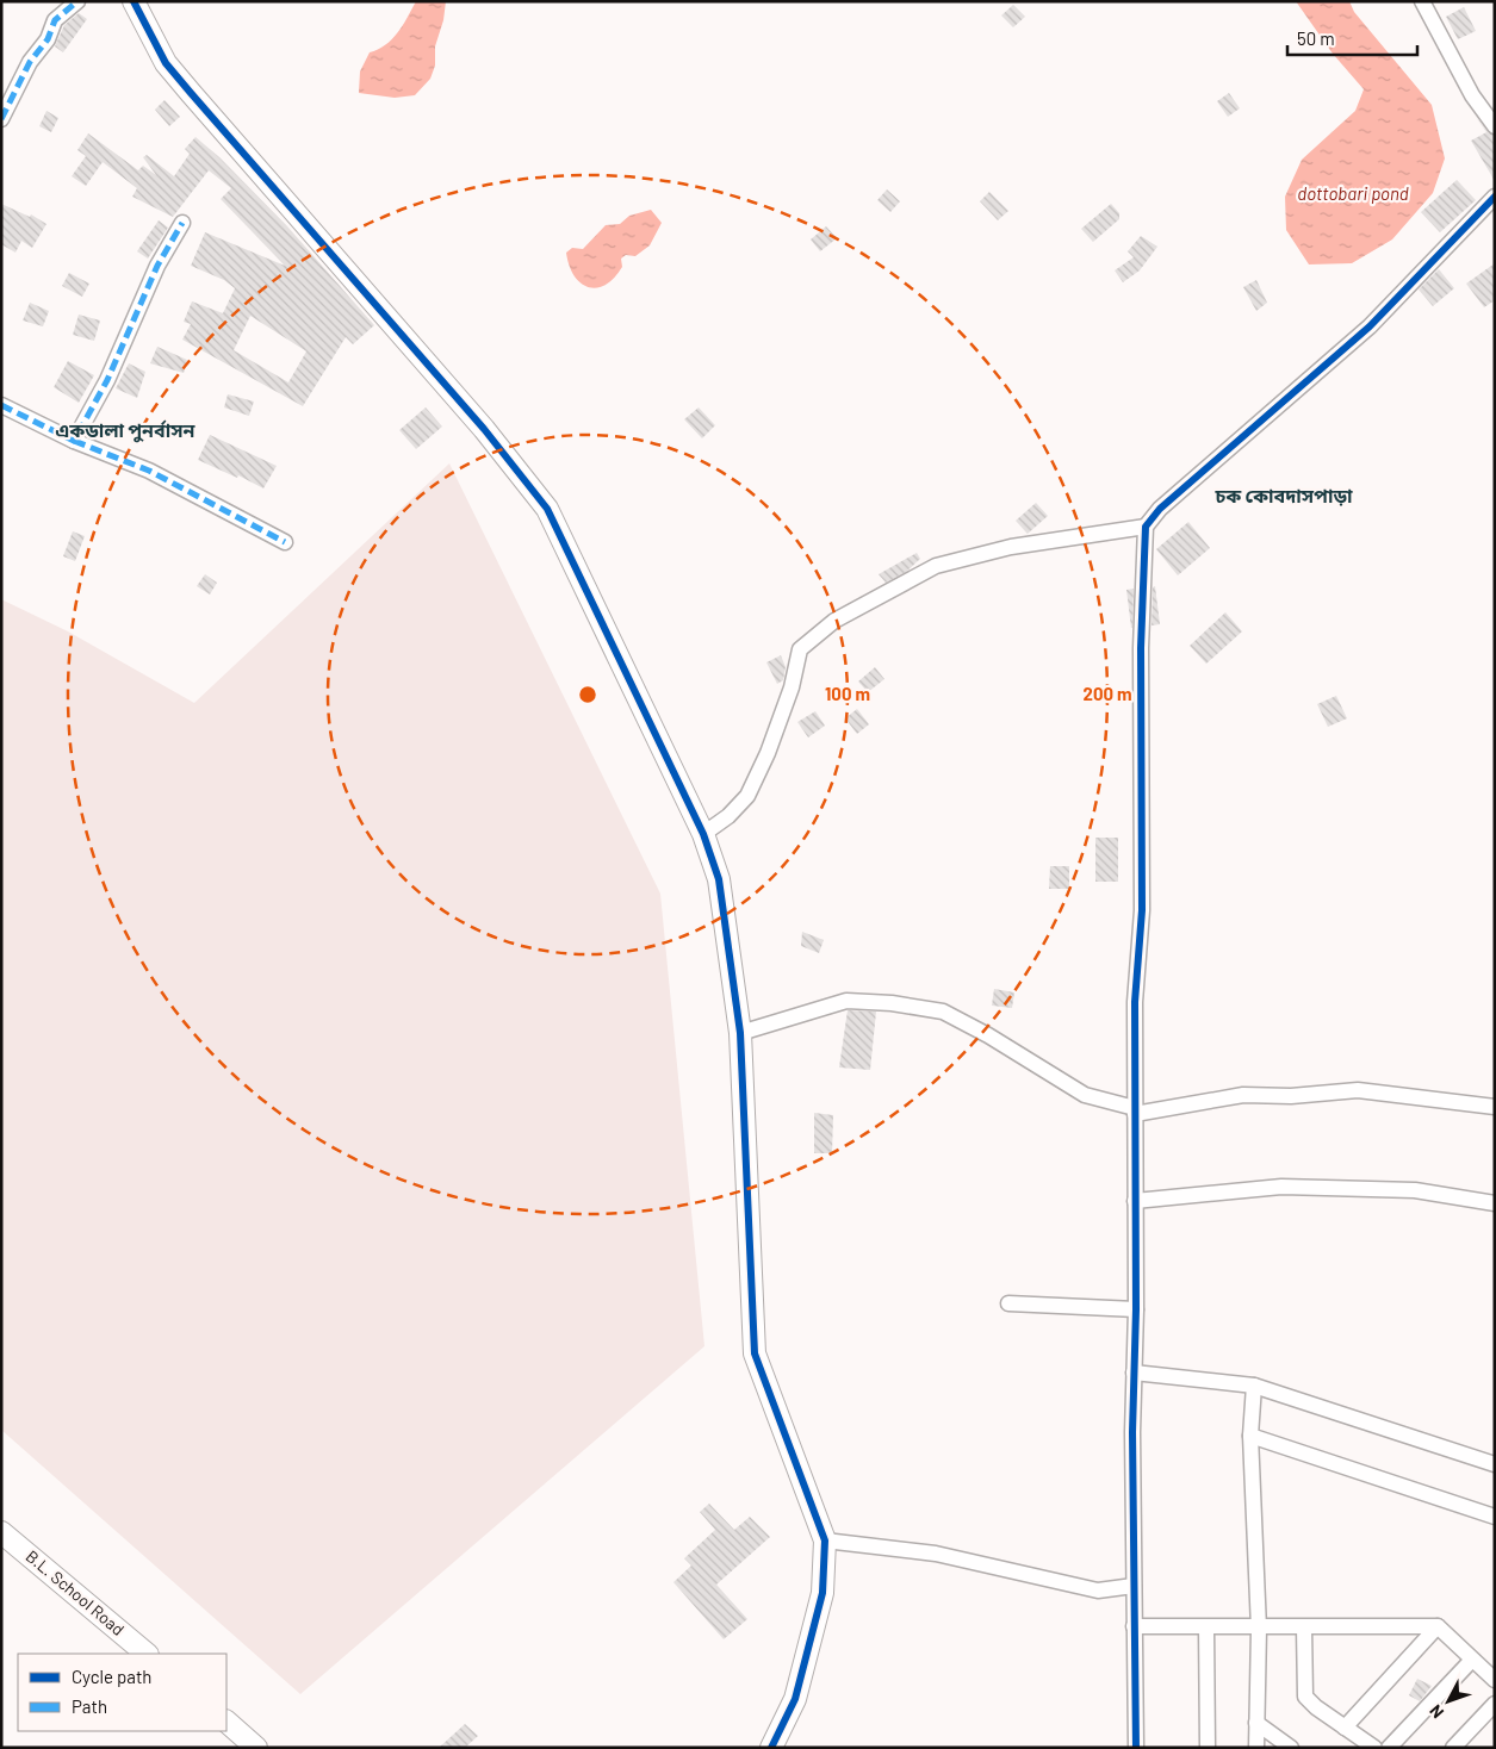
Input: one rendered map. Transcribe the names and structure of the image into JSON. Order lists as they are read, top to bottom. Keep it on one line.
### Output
{"streets":{"street":["B.L. School Road"]},"districts":["একডালা পুনর্বাসন","চক কোবদাসপাড়া"],"water":["dottobari pond"],"legend":["Cycle path","Path"],"scale_bar":"50 m","north":"bottom left","rings":["100 m","200 m"]}
